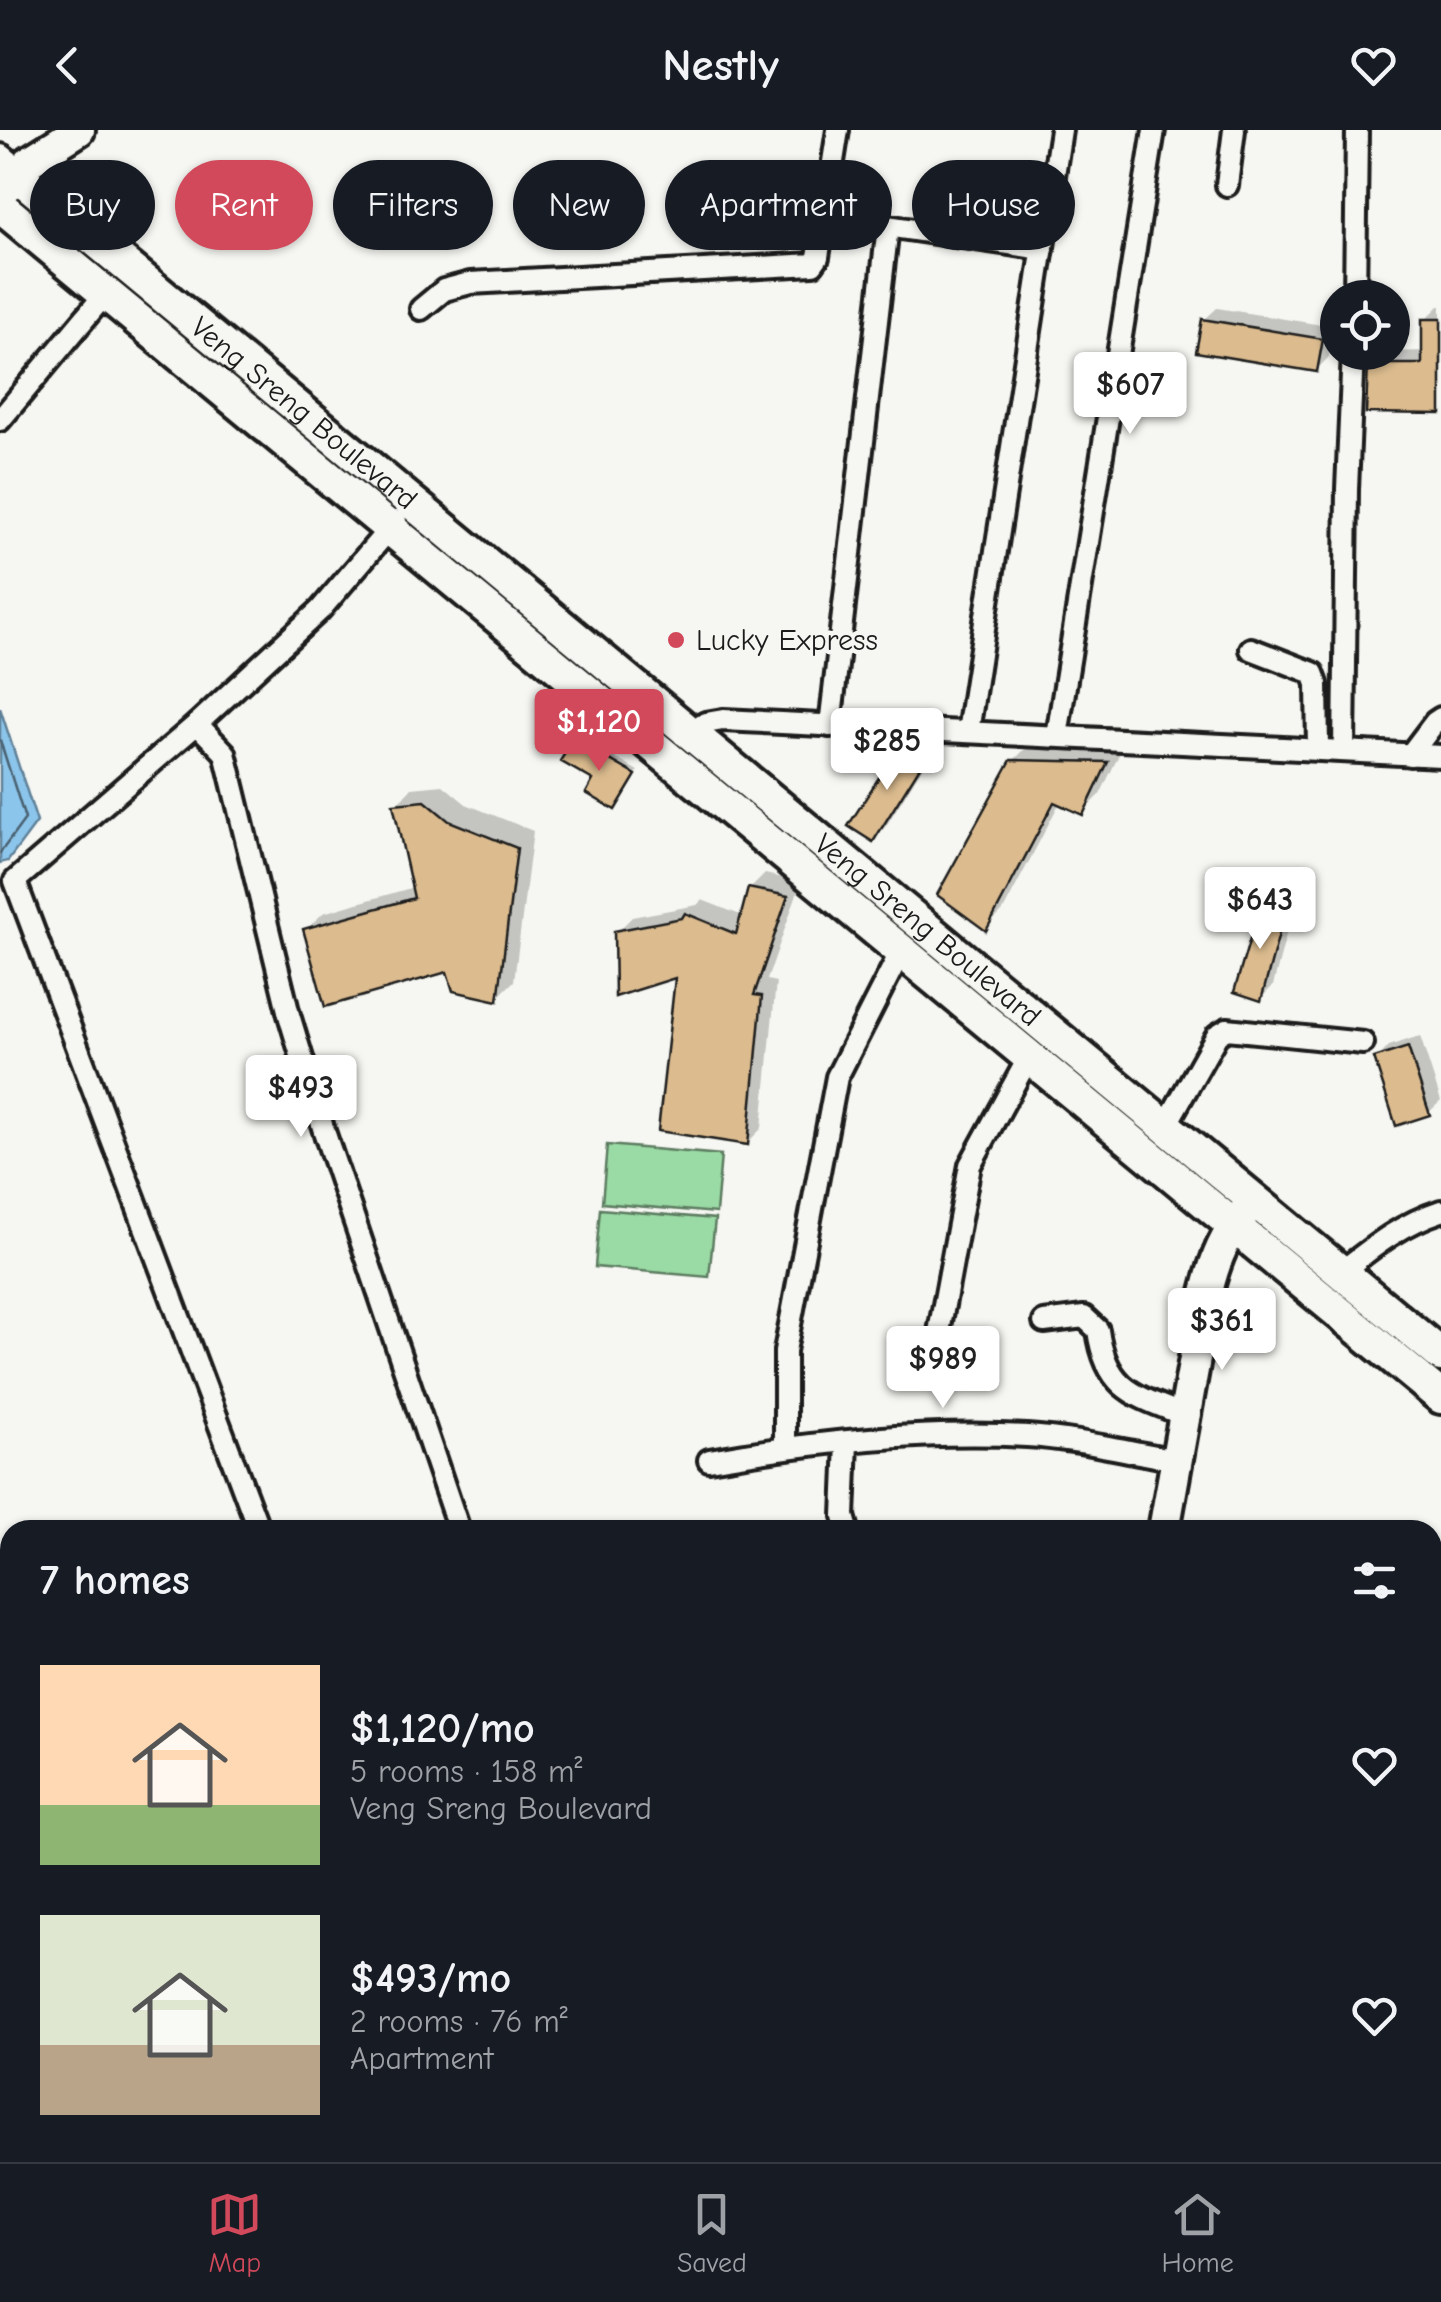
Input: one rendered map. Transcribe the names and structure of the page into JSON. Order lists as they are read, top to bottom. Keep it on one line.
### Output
{"streets":{"main road":["Veng Sreng Boulevard"]},"places":["Lucky Express"],"page":{"header":"Nestly","chip":["Buy","Rent","Filters","New","Apartment","House"],"price":["$607","$1,120","$285","$643","$493","$361","$989"],"heading":"7 homes","list":[{"name":"$1,120/mo","note":"5 rooms · 158 m² · Veng Sreng Boulevard"},{"name":"$493/mo","note":"2 rooms · 76 m² · Apartment"}],"tabs":["Map","Saved","Home"]}}
